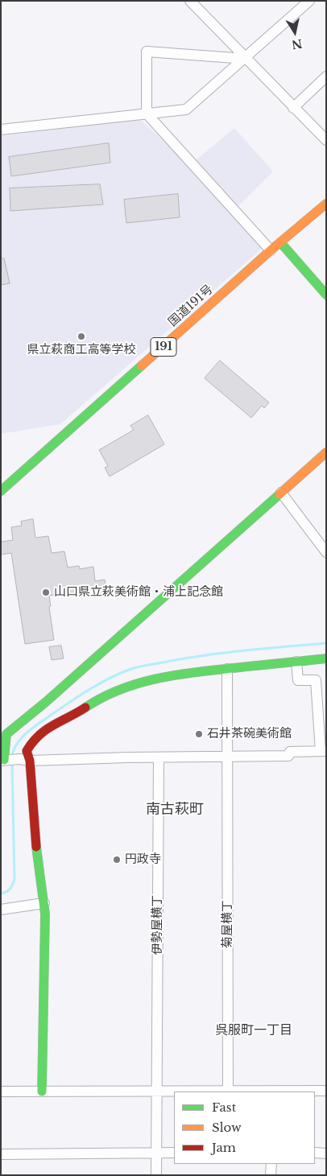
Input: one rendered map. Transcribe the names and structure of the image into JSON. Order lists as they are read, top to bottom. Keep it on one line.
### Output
{"streets":{"main road":["国道191号","191"],"street":["菊屋横丁","伊勢屋横丁"]},"districts":["南古萩町","呉服町一丁目"],"places":["県立萩商工高等学校","山口県立萩美術館・浦上記念館","石井茶碗美術館","円政寺"],"legend":["Fast","Slow","Jam"],"north":"bottom"}
